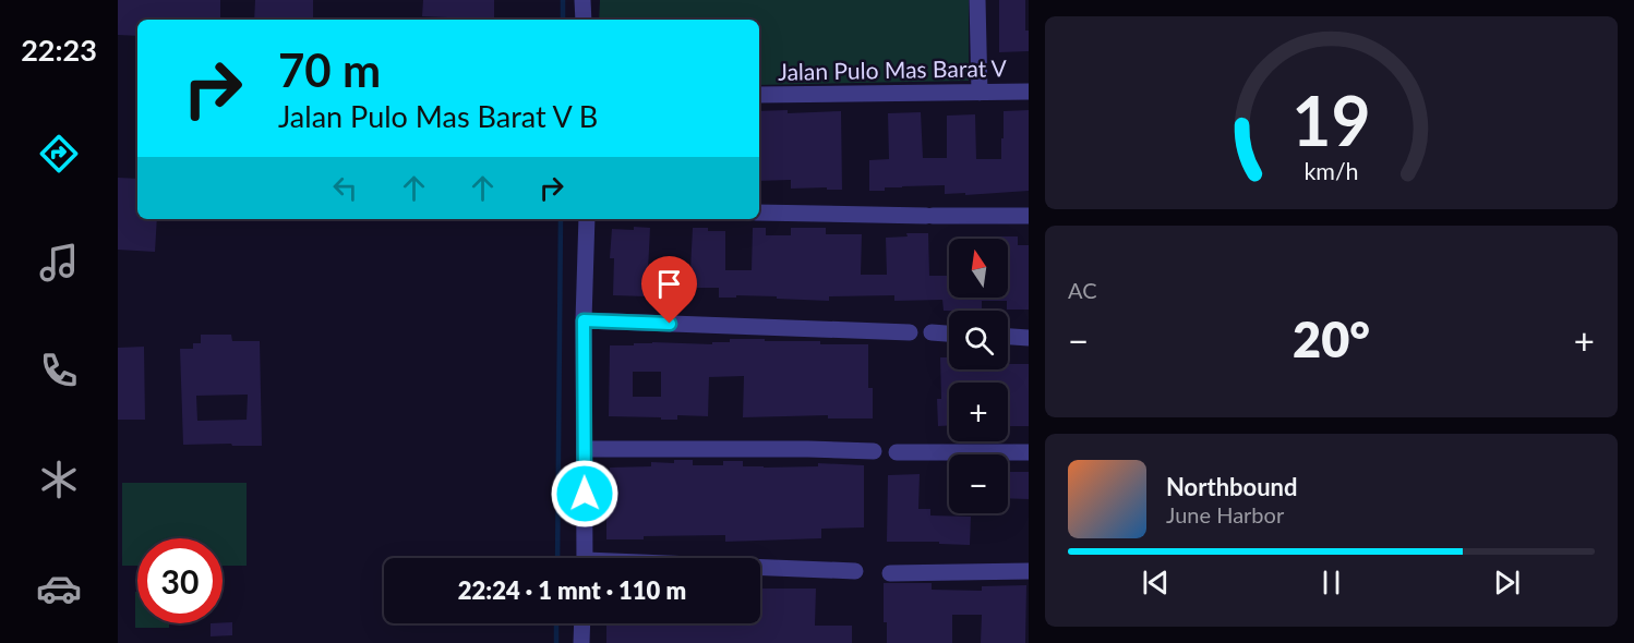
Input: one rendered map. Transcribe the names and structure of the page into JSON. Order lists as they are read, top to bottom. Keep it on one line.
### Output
{"streets":{"street":["Jalan Pulo Mas Barat V"]},"north":"top","page":{"tabs":"22:23","turn":["70 m","Jalan Pulo Mas Barat V B"],"tile":"AC","map_buttons":["+","−"],"heat":["−","20°","+"],"song":["Northbound","June Harbor"],"limit":"30","trip":"22:24 · 1 mnt · 110 m","gauge":["19","km/h"]}}
